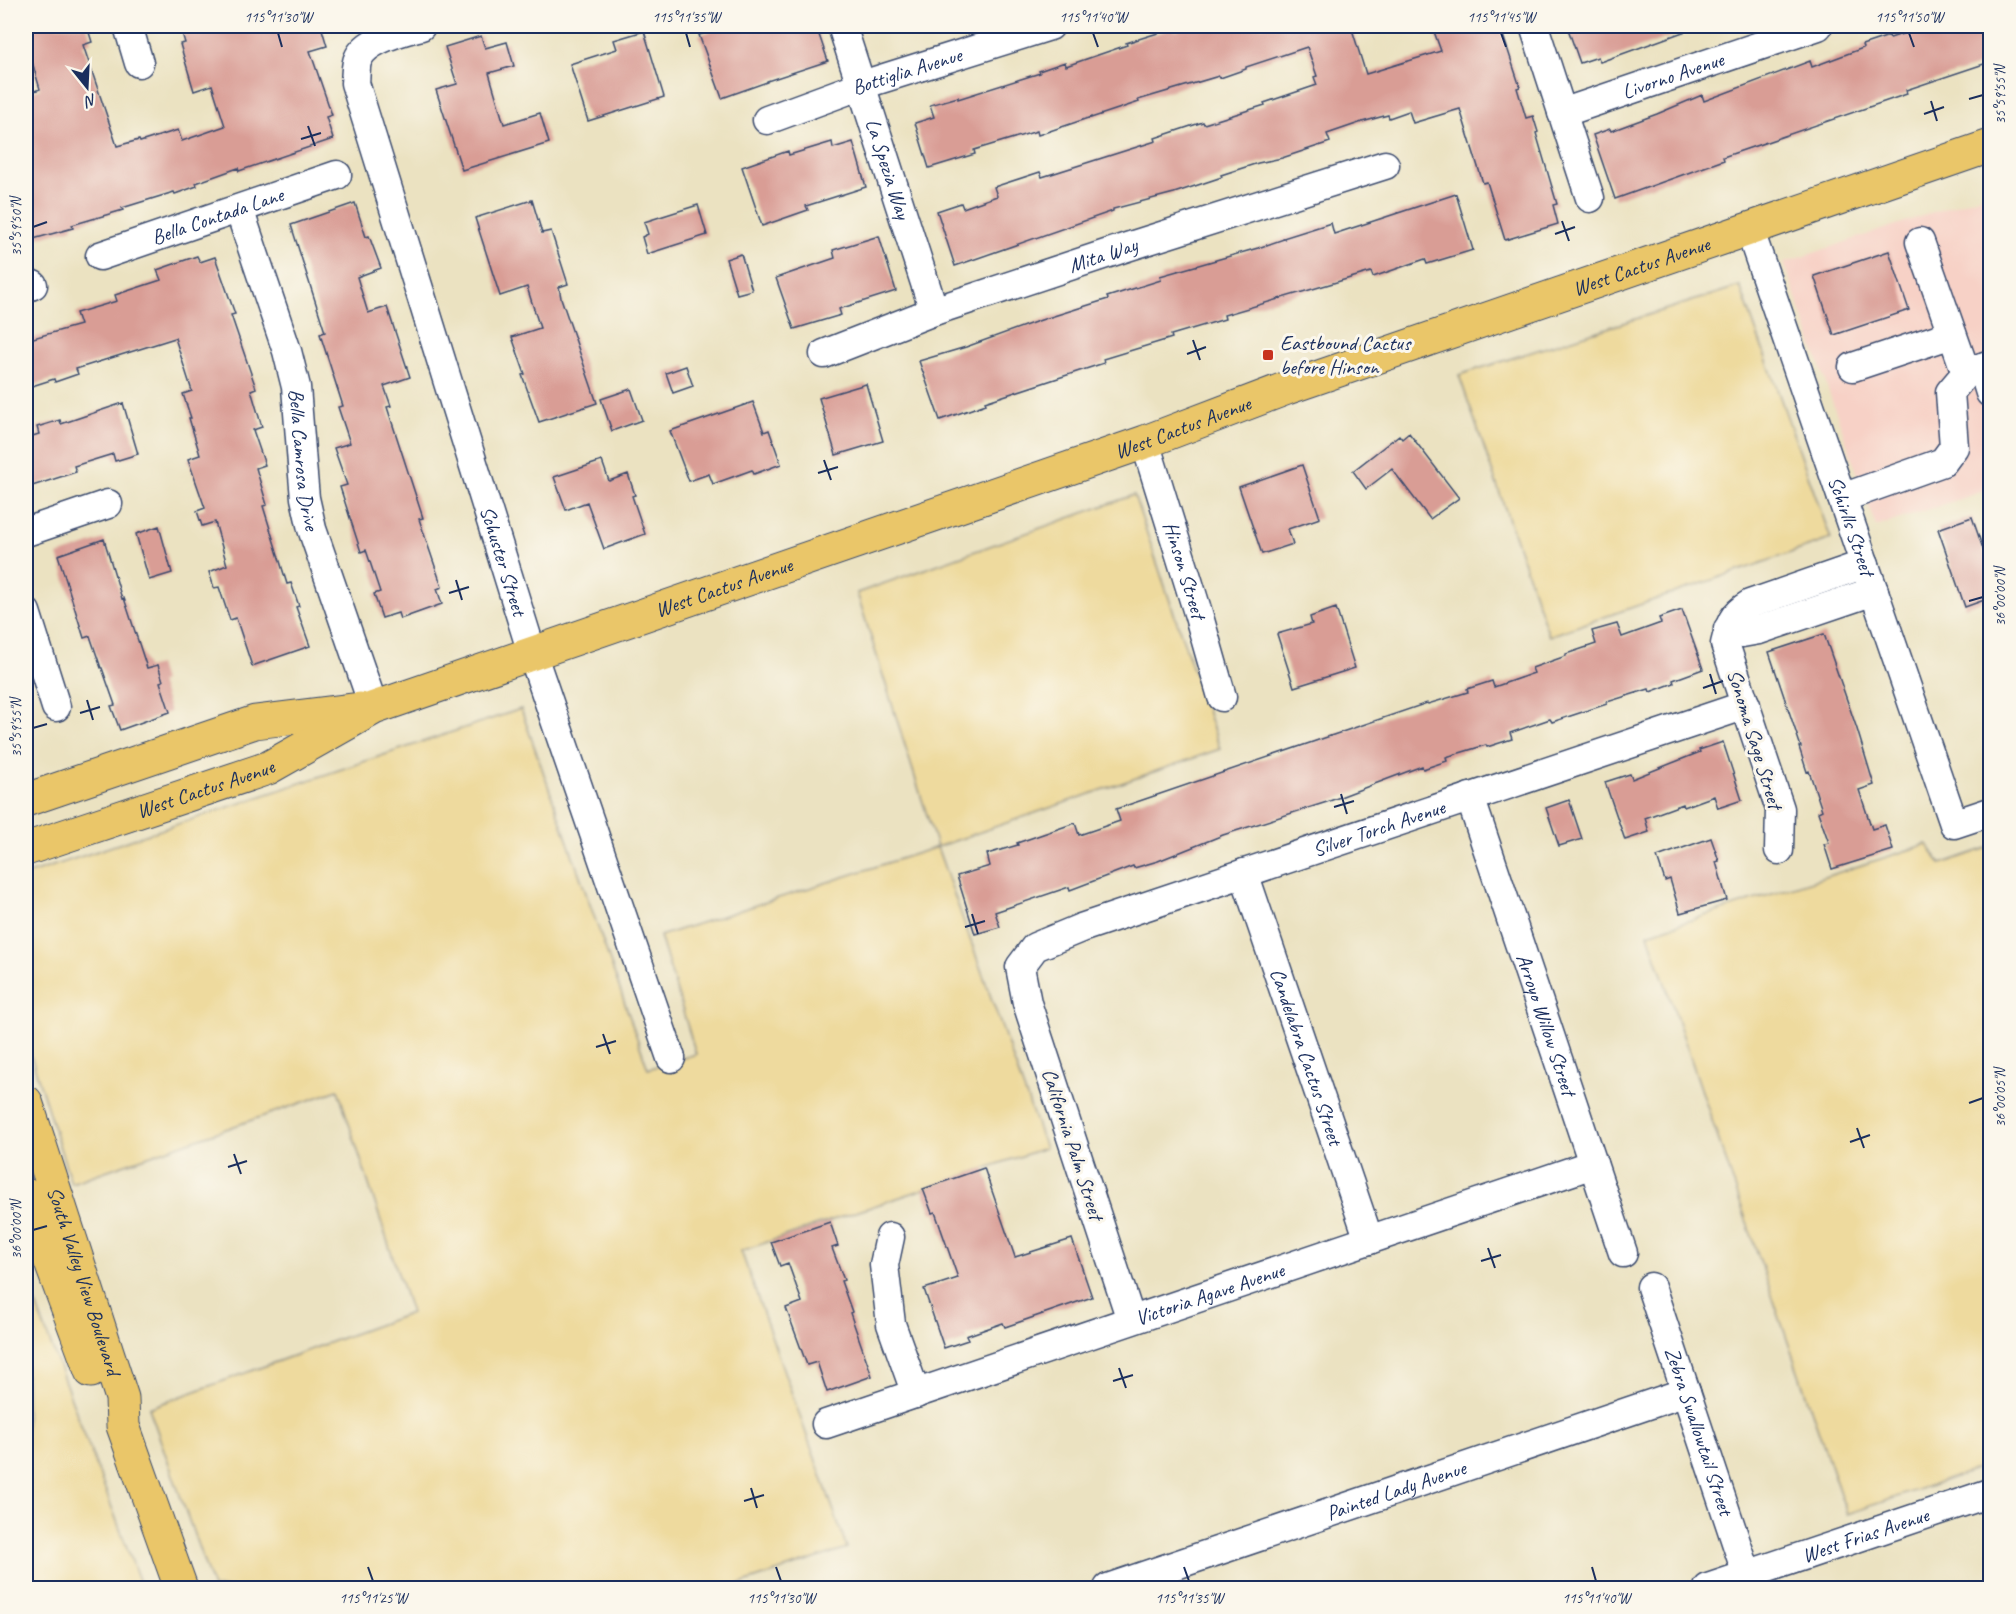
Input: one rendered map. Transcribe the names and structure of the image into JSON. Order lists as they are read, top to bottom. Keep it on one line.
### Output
{"streets":{"main road":["West Cactus Avenue","South Valley View Boulevard"],"street":["Bottiglia Avenue","Livorno Avenue","La Spezia Way","Bella Contada Lane","Mita Way","Bella Camrosa Drive","Schirlls Street","Schuster Street","Hinson Street","Sonoma Sage Street","Silver Torch Avenue","Arroyo Willow Street","Candelabra Cactus Street","California Palm Street","Victoria Agave Avenue","Zebra Swallowtail Street","Painted Lady Avenue","West Frias Avenue"]},"crossings":[["Bottiglia Avenue","La Spezia Way"],["La Spezia Way","Mita Way"],["Bella Contada Lane","Bella Camrosa Drive"],["West Cactus Avenue","Bella Camrosa Drive"],["West Cactus Avenue","Schirlls Street"],["West Cactus Avenue","Schuster Street"],["West Cactus Avenue","Hinson Street"],["Sonoma Sage Street","Silver Torch Avenue"],["Silver Torch Avenue","Arroyo Willow Street"],["Silver Torch Avenue","Candelabra Cactus Street"],["Silver Torch Avenue","California Palm Street"],["Arroyo Willow Street","Victoria Agave Avenue"],["Candelabra Cactus Street","Victoria Agave Avenue"],["California Palm Street","Victoria Agave Avenue"],["Zebra Swallowtail Street","Painted Lady Avenue"],["Zebra Swallowtail Street","West Frias Avenue"]],"places":{"transit":["Eastbound Cactus before Hinson"]},"north":"bottom","coordinates":["115°11'30\"W","115°11'35\"W","115°11'40\"W","115°11'45\"W","115°11'50\"W","35°59'55\"N","35°59'50\"N","36°00'00\"N","36°00'05\"N","115°11'25\"W"]}
